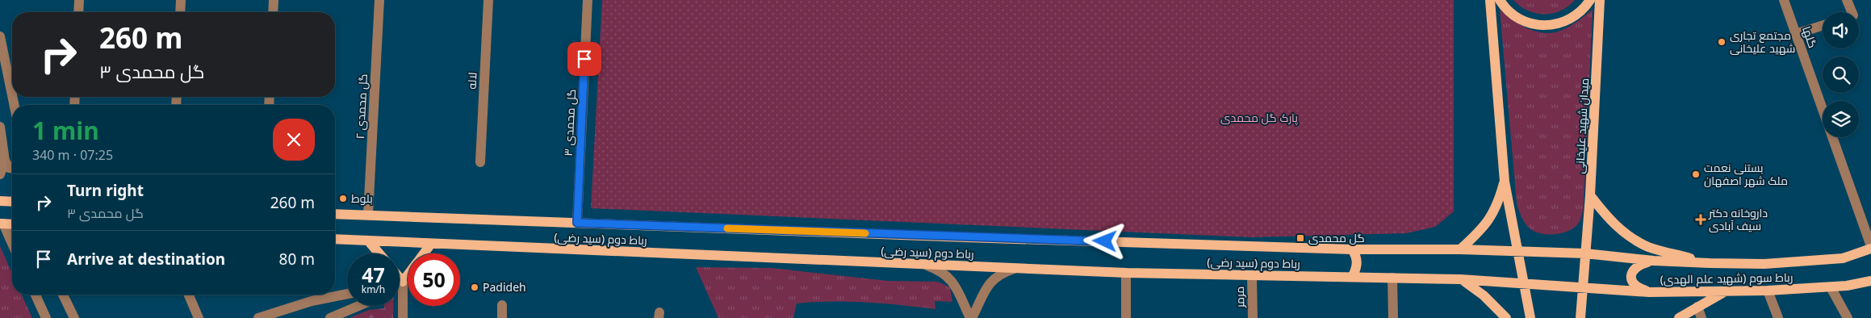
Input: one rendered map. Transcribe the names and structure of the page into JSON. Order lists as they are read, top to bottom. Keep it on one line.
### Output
{"streets":{"main road":["میدان شهید علیخانی","رباط دوم (سید رضی)","رباط سوم (شهید علم الهدی)"],"street":["گلها","لاله","گل محمدی ۲","گل محمدی ۳","مرمر"]},"crossings":[["گلها","رباط سوم (شهید علم الهدی)"],["گل محمدی ۲","رباط دوم (سید رضی)"],["گل محمدی ۳","رباط دوم (سید رضی)"],["میدان شهید علیخانی","رباط سوم (شهید علم الهدی)"],["رباط دوم (سید رضی)","مرمر"]],"parks":["پارک گل محمدی"],"places":{"other":["مجتمع تجاری شهید علیخانی","بستنی نعمت ملک شهر اصفهان","بلوط","Padideh"],"health":["داروخانه دکتر سیف آبادی"],"transit":["گل محمدی"]},"page":{"turn":["260 m","گل محمدی ۳"],"heading":["1 min","340 m · 07:25"],"list":[{"name":"Turn right","note":"گل محمدی ۳","value":"260 m"},{"name":"Arrive at destination","value":"80 m"}],"speed":"47 km/h","limit":"50"}}
